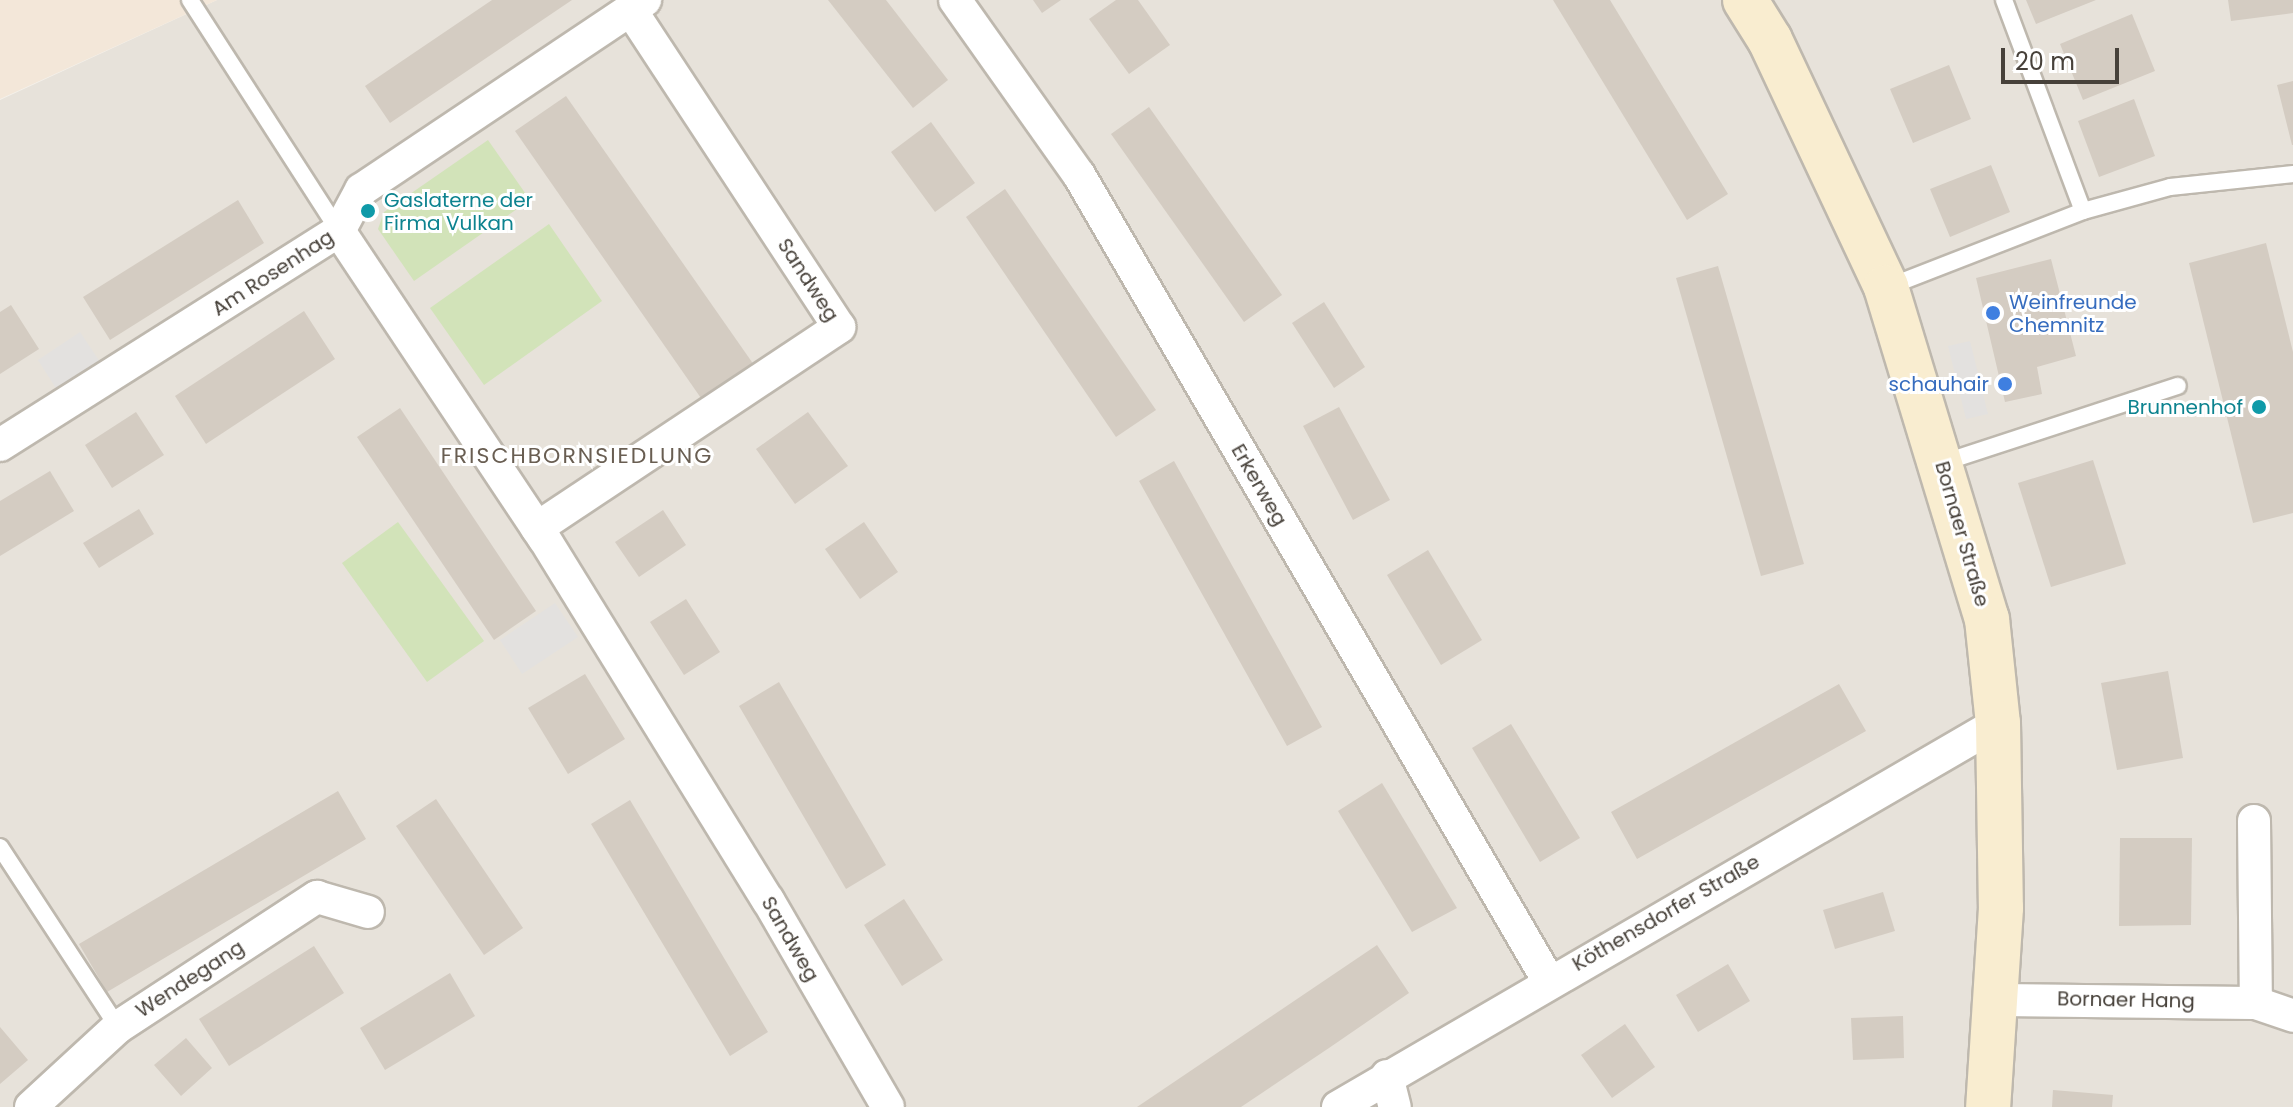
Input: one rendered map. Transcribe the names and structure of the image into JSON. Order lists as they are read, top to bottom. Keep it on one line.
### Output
{"streets":{"main road":["Bornaer Straße"],"street":["Am Rosenhag","Sandweg","Erkerweg","Köthensdorfer Straße","Wendegang","Bornaer Hang"]},"crossings":[["Am Rosenhag","Sandweg"],["Erkerweg","Köthensdorfer Straße"],["Bornaer Straße","Köthensdorfer Straße"],["Bornaer Straße","Bornaer Hang"]],"districts":["FRISCHBORNSIEDLUNG"],"places":["Gaslaterne der Firma Vulkan","Weinfreunde Chemnitz","schauhair","Brunnenhof"],"scale_bar":"20 m"}
